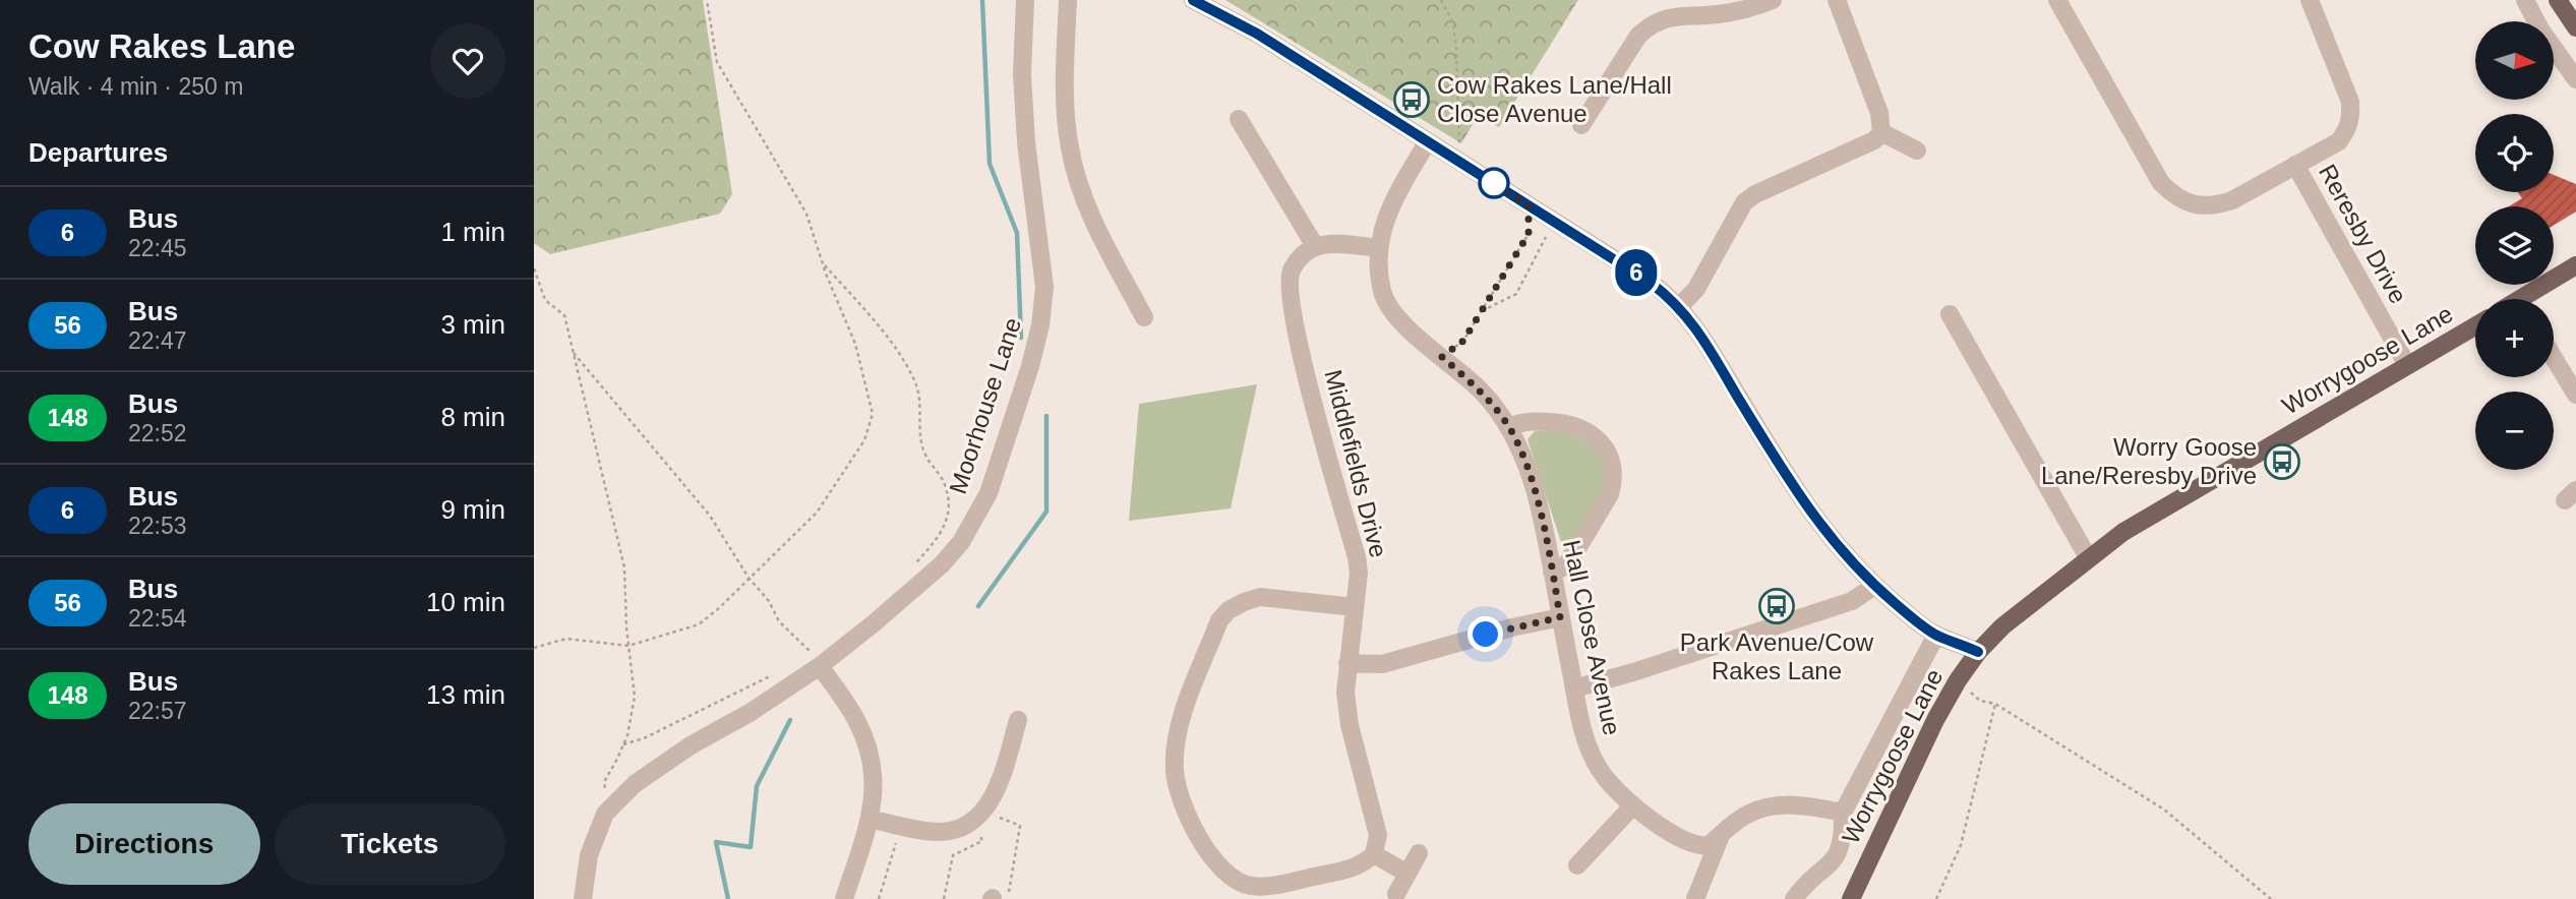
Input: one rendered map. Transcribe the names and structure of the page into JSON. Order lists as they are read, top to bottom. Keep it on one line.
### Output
{"streets":{"main road":["Worrygoose Lane"],"street":["Reresby Drive","Moorhouse Lane","Middlefields Drive","Hall Close Avenue"]},"crossings":[["Reresby Drive","Worrygoose Lane"]],"places":{"bus stop":["Cow Rakes Lane/Hall Close Avenue","Worry Goose Lane/Reresby Drive","Park Avenue/Cow Rakes Lane"]},"lines":["bus line 6"],"north":"right","page":{"heading":[["Cow Rakes Lane","Walk · 4 min · 250 m"],"Departures"],"on_map":"6","map_buttons":["+","−"],"list":[{"mark":"6","name":"Bus","note":"22:45","value":"1 min"},{"mark":"56","name":"Bus","note":"22:47","value":"3 min"},{"mark":"148","name":"Bus","note":"22:52","value":"8 min"},{"mark":"6","name":"Bus","note":"22:53","value":"9 min"},{"mark":"56","name":"Bus","note":"22:54","value":"10 min"},{"mark":"148","name":"Bus","note":"22:57","value":"13 min"}],"buttons":["Directions","Tickets"]}}
